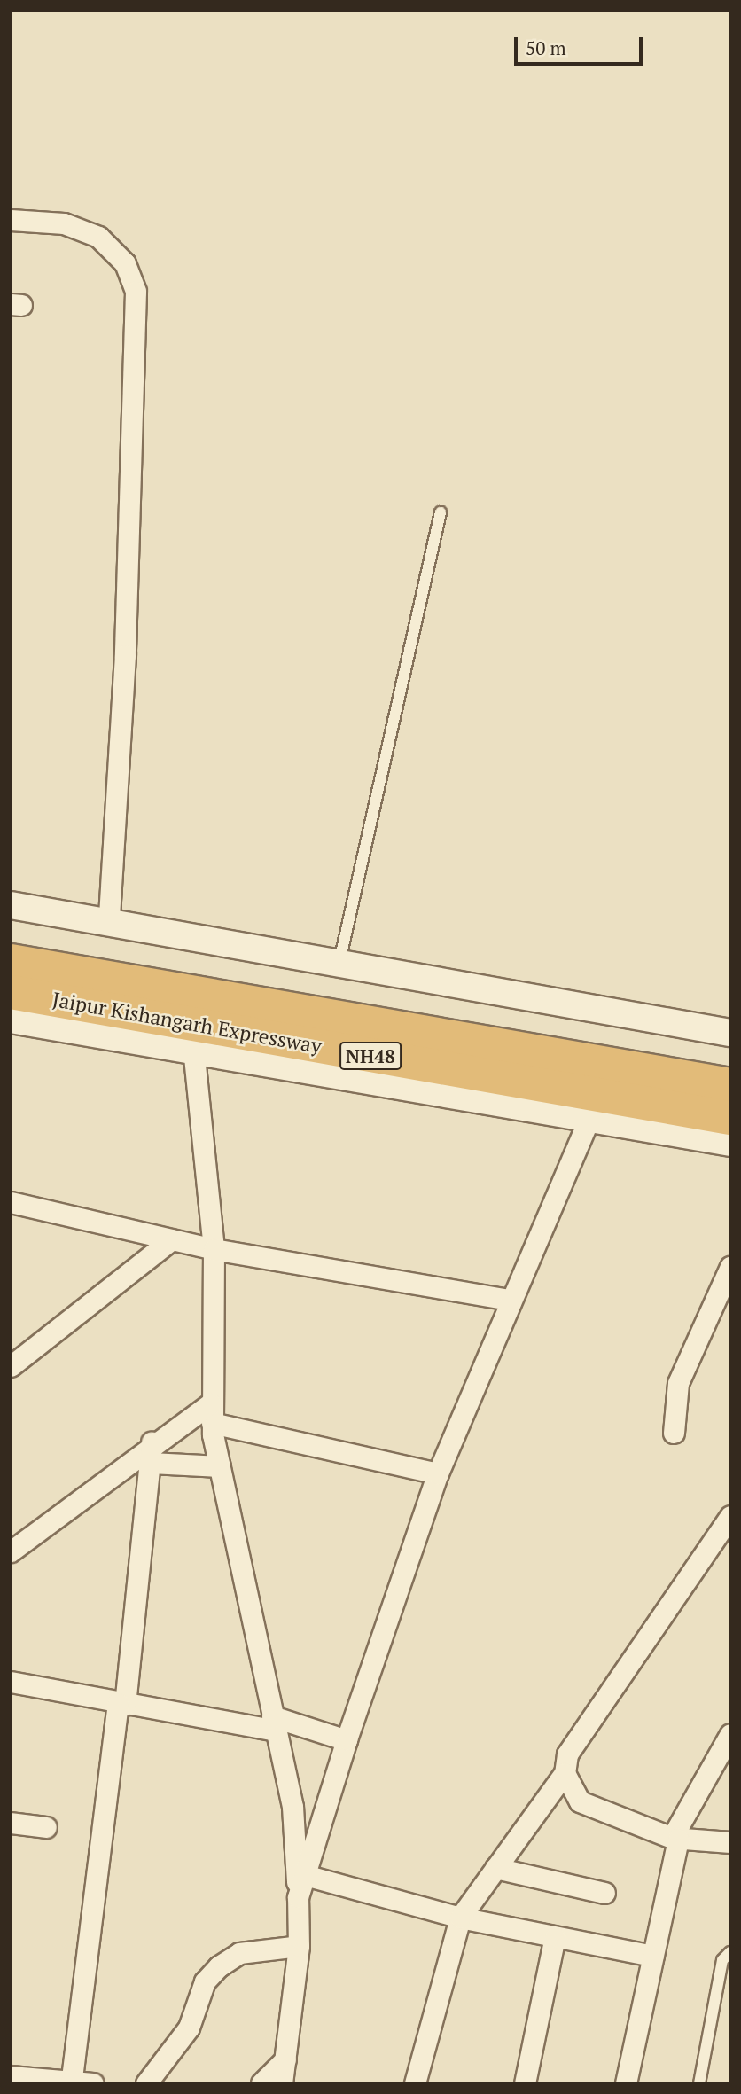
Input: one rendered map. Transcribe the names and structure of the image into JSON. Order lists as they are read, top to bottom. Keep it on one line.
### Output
{"streets":{"highway":["Jaipur Kishangarh Expressway","NH48"]},"scale_bar":"50 m"}
